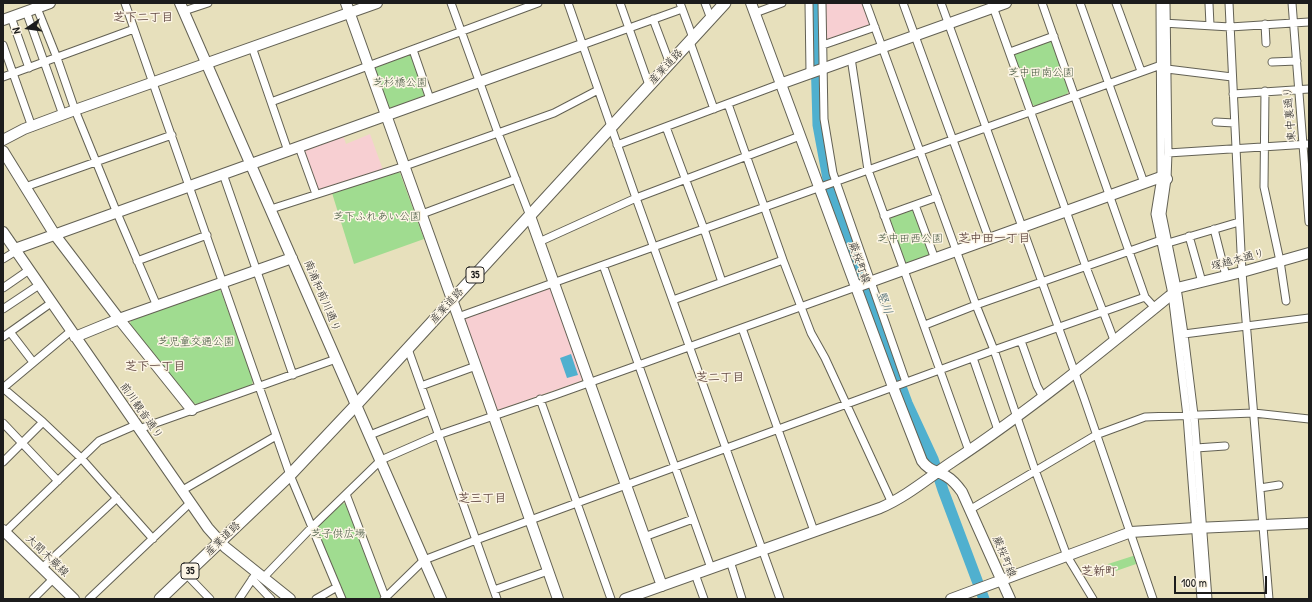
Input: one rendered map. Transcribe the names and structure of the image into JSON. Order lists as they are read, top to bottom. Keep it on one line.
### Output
{"streets":{"main road":["産業道路","35"],"street":["東中裏通り","塚越本通り","蕨桜町線","南浦和前川通り","前川観音通り","大間木蕨線"]},"crossings":[["産業道路","南浦和前川通り"],["産業道路","前川観音通り"]],"districts":["芝下二丁目","芝中田一丁目","芝下一丁目","芝二丁目","芝三丁目","芝新町"],"water":["竪川"],"parks":["芝中田南公園","芝杉橋公園","芝下ふれあい公園","芝中田西公園","芝児童交通公園","芝子供広場"],"scale_bar":"100 m","north":"left"}
